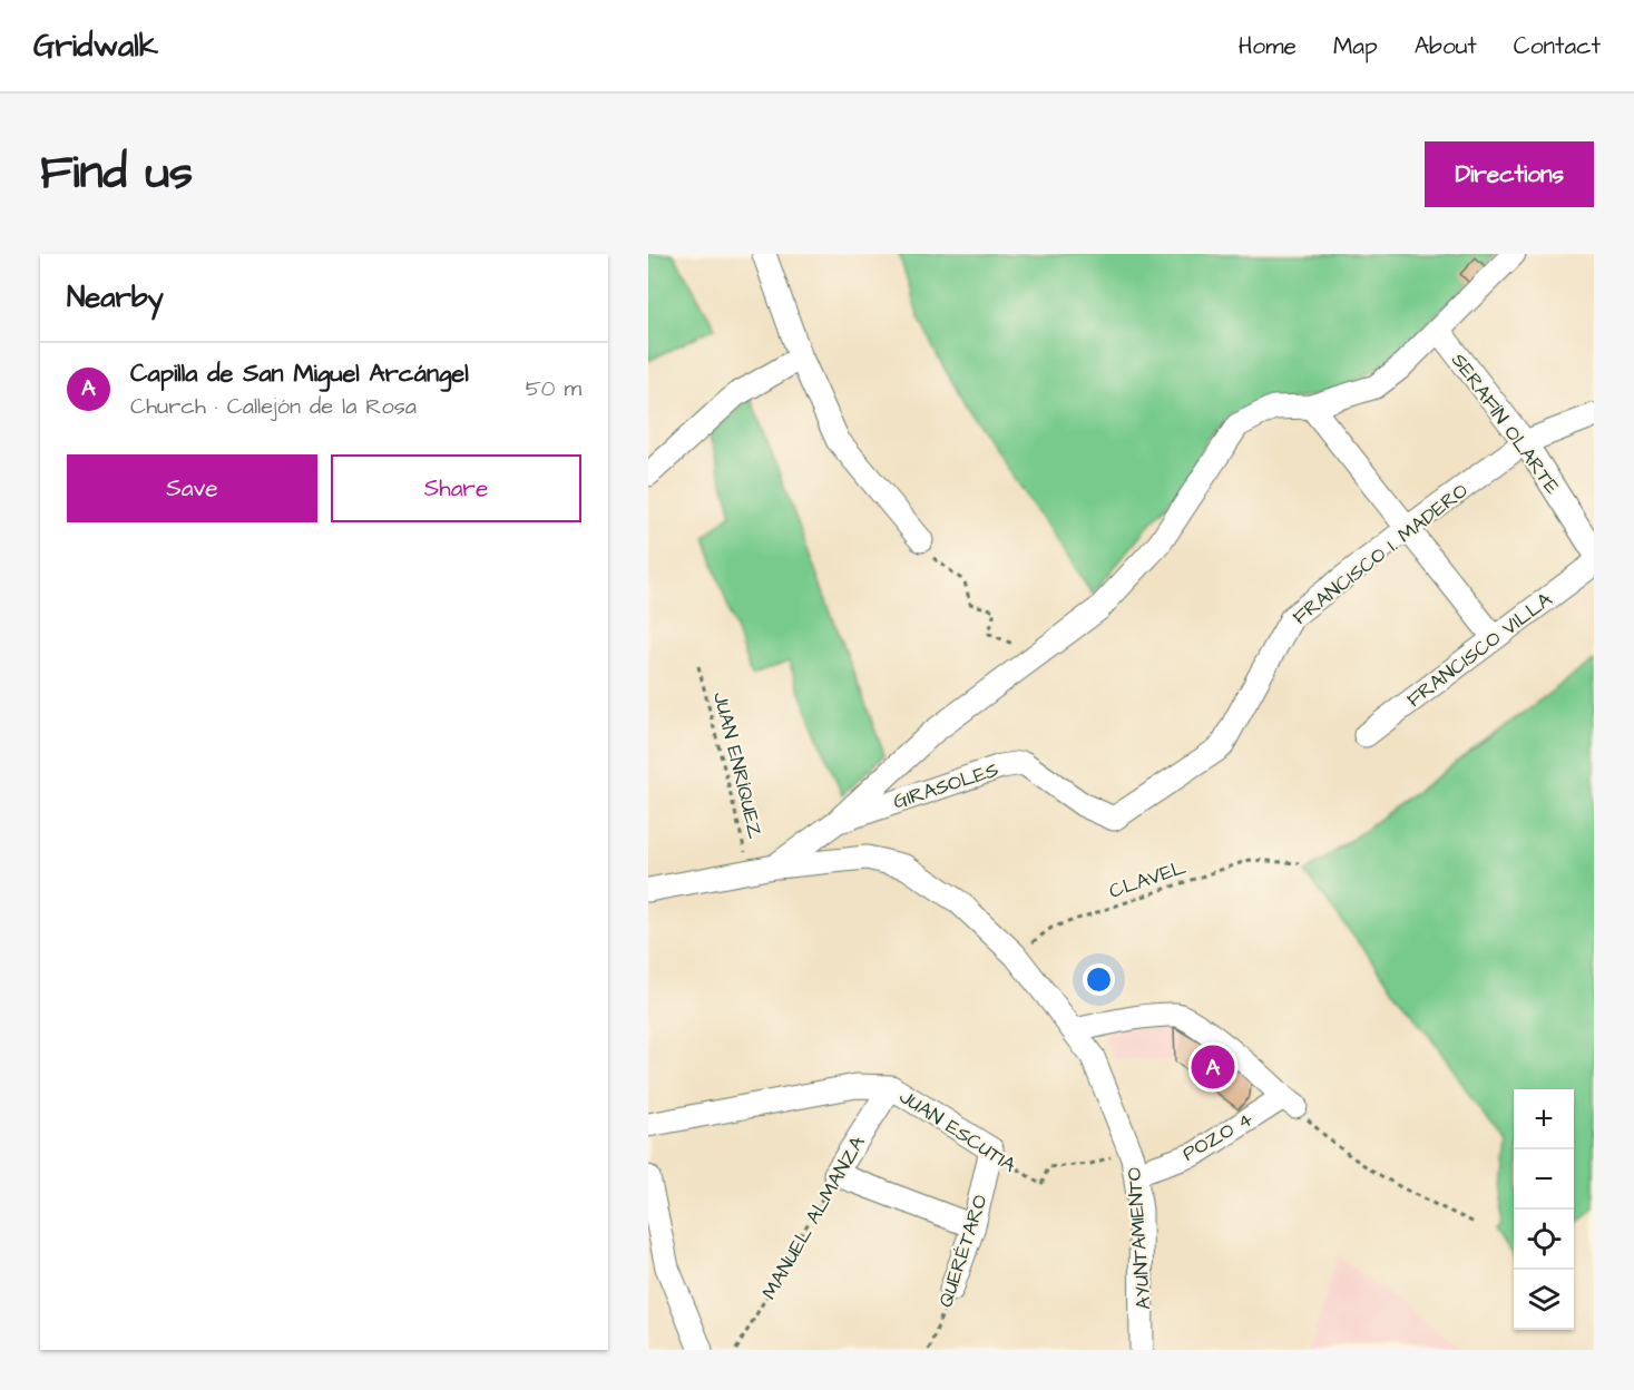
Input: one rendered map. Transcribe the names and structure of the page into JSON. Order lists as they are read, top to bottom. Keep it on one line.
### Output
{"streets":{"street":["SERAFÍN OLARTE","FRANCISCO I. MADERO","FRANCISCO VILLA","GIRASOLES","JUAN ESCUTIA","POZO 4","MANUEL ALMANZA","AYUNTAMIENTO","QUERÉTARO"],"path":["JUAN ENRÍQUEZ","CLAVEL"]},"crossings":[["SERAFÍN OLARTE","FRANCISCO I. MADERO"],["FRANCISCO I. MADERO","GIRASOLES"],["CLAVEL","AYUNTAMIENTO"],["JUAN ESCUTIA","POZO 4"],["JUAN ESCUTIA","MANUEL ALMANZA"],["JUAN ESCUTIA","AYUNTAMIENTO"],["JUAN ESCUTIA","QUERÉTARO"],["POZO 4","AYUNTAMIENTO"]],"page":{"header":"Gridwalk","nav":["Home","Map","About","Contact"],"title":"Find us","buttons":["Directions",["Save","Share"]],"heading":"Nearby","list":[{"mark":"A","name":"Capilla de San Miguel Arcángel","note":"Church · Callejón de la Rosa","value":"50 m"}],"pins":"A","map_buttons":["+","−"]}}
